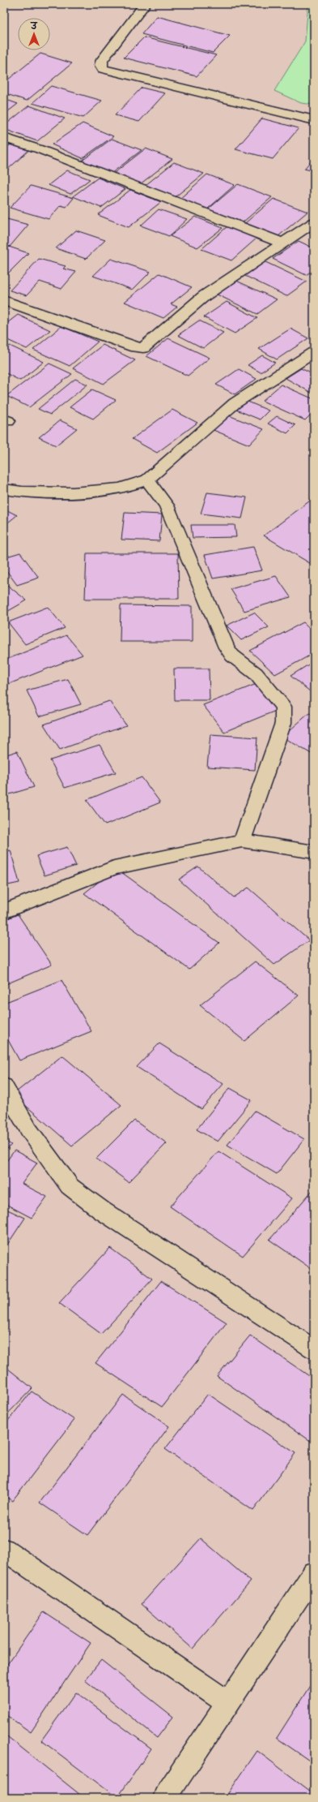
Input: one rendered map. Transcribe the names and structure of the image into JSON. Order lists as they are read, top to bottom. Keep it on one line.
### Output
{"north":"top"}
